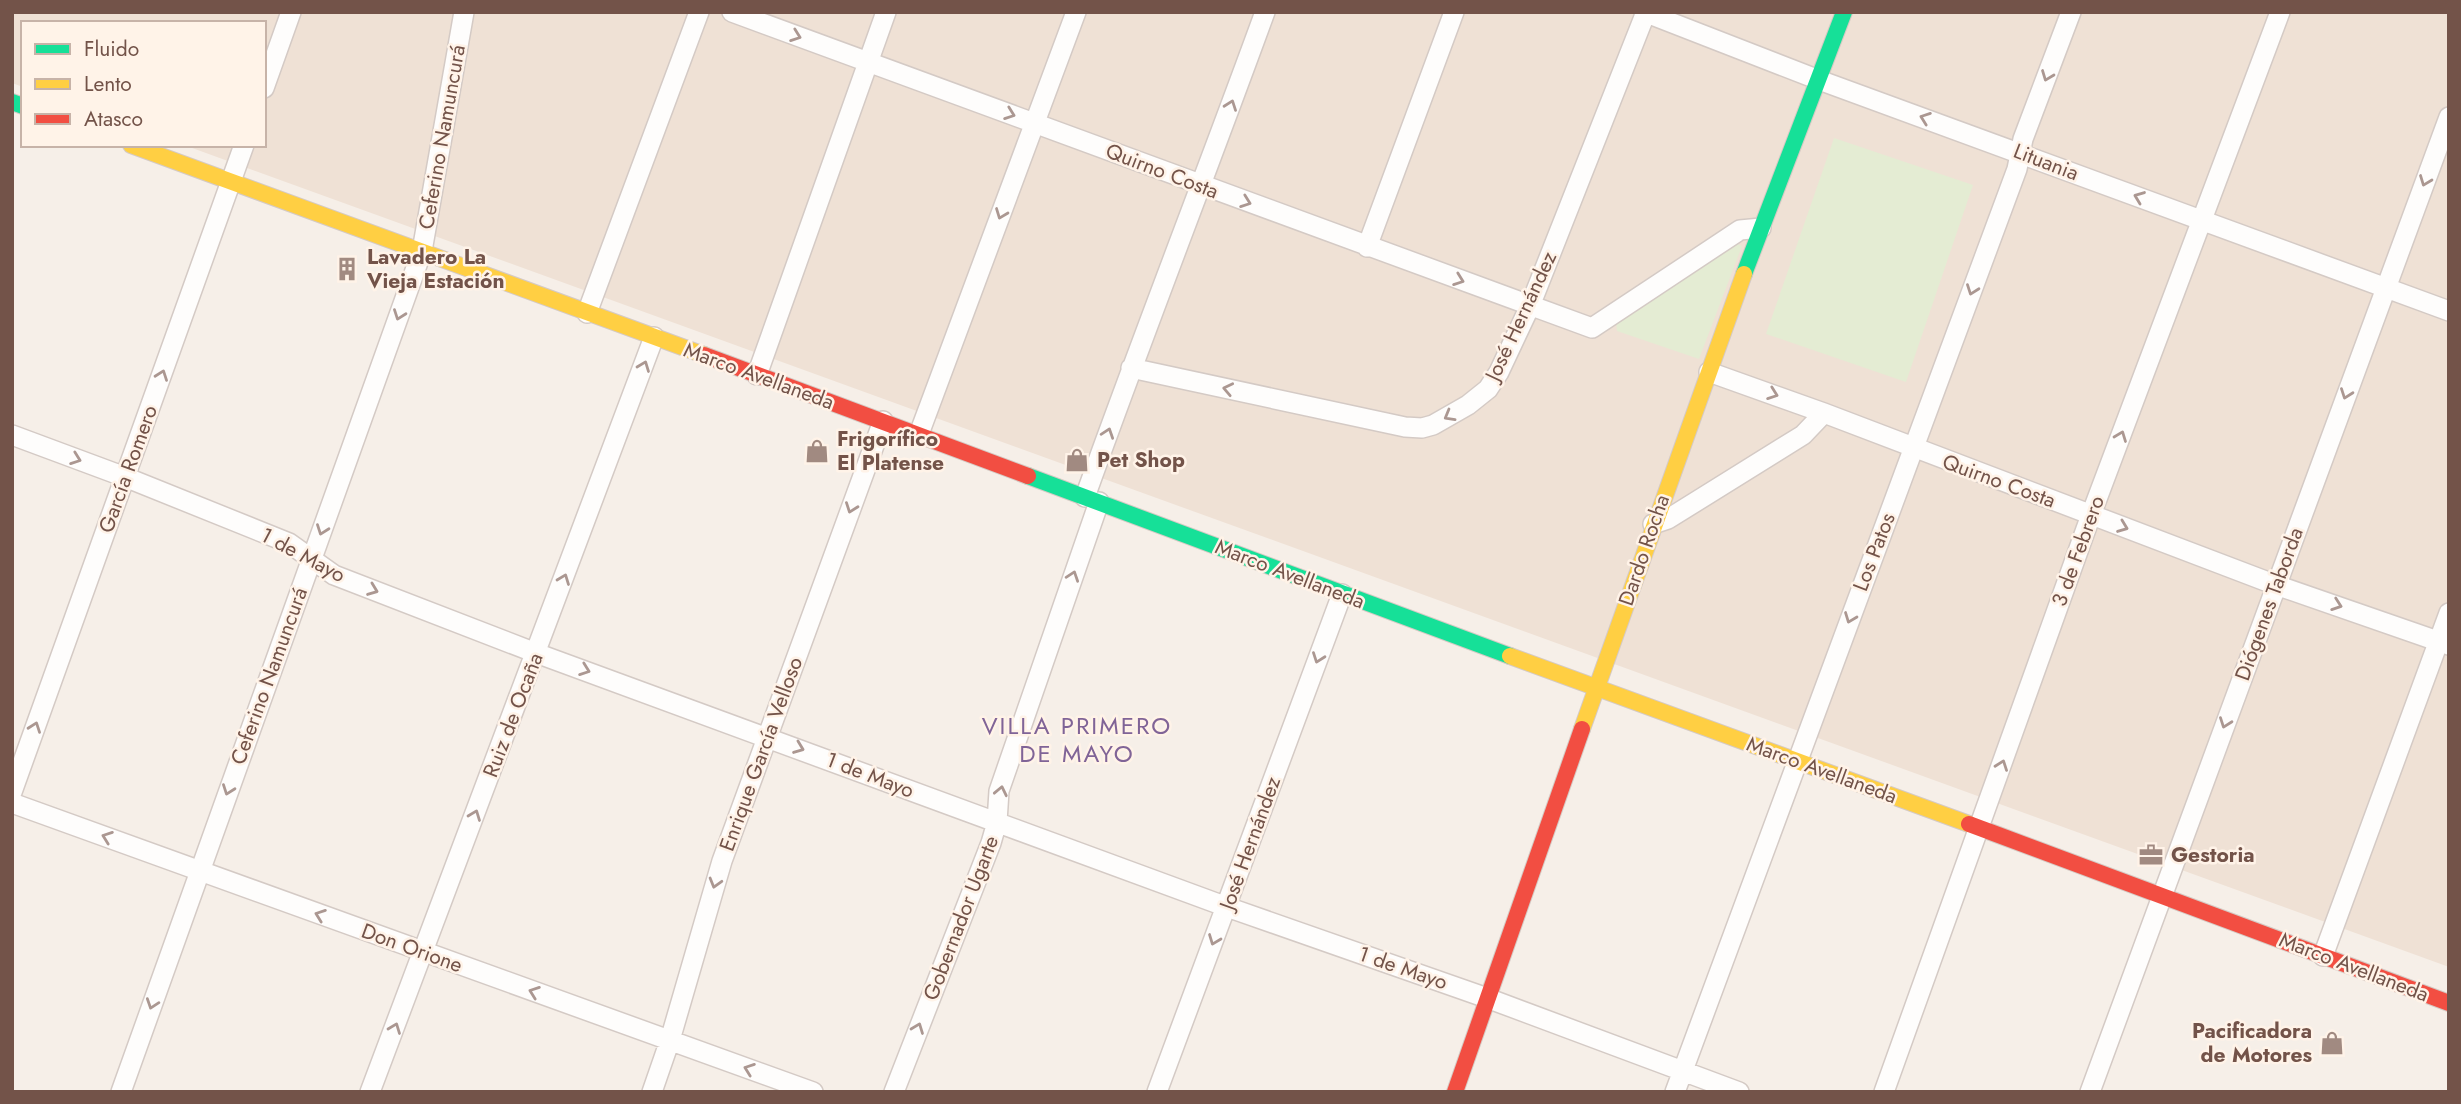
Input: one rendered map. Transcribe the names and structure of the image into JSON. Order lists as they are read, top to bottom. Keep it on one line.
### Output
{"streets":{"street":["Ceferino Namuncurá","Lituania","Quirno Costa","José Hernández","Marco Avellaneda","García Romero","Dardo Rocha","3 de Febrero","Los Patos","1 de Mayo","Diógenes Taborda","Ruiz de Ocaña","Enrique García Velloso","Gobernador Ugarte","Don Orione"]},"crossings":[["Ceferino Namuncurá","Marco Avellaneda"],["Ceferino Namuncurá","1 de Mayo"],["Ceferino Namuncurá","Don Orione"],["Lituania","José Hernández"],["Lituania","Dardo Rocha"],["Lituania","3 de Febrero"],["Lituania","Los Patos"],["Lituania","Diógenes Taborda"],["Quirno Costa","José Hernández"],["Quirno Costa","Dardo Rocha"],["Quirno Costa","3 de Febrero"],["Quirno Costa","Los Patos"],["Quirno Costa","Diógenes Taborda"],["Quirno Costa","Gobernador Ugarte"],["José Hernández","Marco Avellaneda"],["José Hernández","1 de Mayo"],["José Hernández","Gobernador Ugarte"],["Marco Avellaneda","García Romero"],["Marco Avellaneda","Dardo Rocha"],["Marco Avellaneda","3 de Febrero"],["Marco Avellaneda","Los Patos"],["Marco Avellaneda","Diógenes Taborda"],["Marco Avellaneda","Ruiz de Ocaña"],["Marco Avellaneda","Enrique García Velloso"],["Marco Avellaneda","Gobernador Ugarte"],["García Romero","1 de Mayo"],["Dardo Rocha","1 de Mayo"],["Los Patos","1 de Mayo"],["1 de Mayo","Ruiz de Ocaña"],["1 de Mayo","Enrique García Velloso"],["1 de Mayo","Gobernador Ugarte"],["Ruiz de Ocaña","Don Orione"],["Enrique García Velloso","Don Orione"]],"one_way":["Ceferino Namuncurá","Lituania","Quirno Costa","José Hernández","García Romero","3 de Febrero","Los Patos","1 de Mayo","Diógenes Taborda","Ruiz de Ocaña","Enrique García Velloso","Gobernador Ugarte","Don Orione"],"districts":["VILLA PRIMERO DE MAYO"],"places":{"building":["Lavadero La Vieja Estación"],"shop":["Frigorífico El Platense","Pet Shop","Pacificadora de Motores"],"office":["Gestoria"]},"legend":["Fluido","Lento","Atasco"]}
